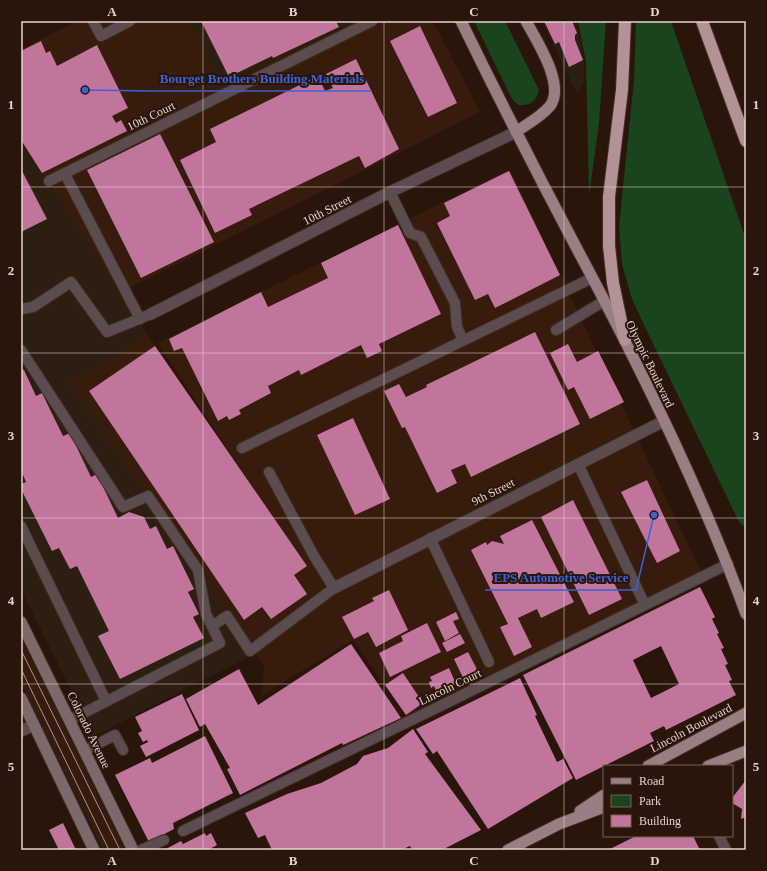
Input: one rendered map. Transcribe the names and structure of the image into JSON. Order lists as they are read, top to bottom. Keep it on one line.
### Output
{"streets":{"main road":["Olympic Boulevard","Lincoln Boulevard","Colorado Avenue"],"street":["10th Street","9th Street"],"lane":["10th Court","Lincoln Court"]},"crossings":[["10th Street","Olympic Boulevard"],["Olympic Boulevard","9th Street"],["Olympic Boulevard","Lincoln Court"]],"places":["Bourget Brothers Building Materials","EPS Automotive Service"],"legend":["Road","Park","Building"],"grid":{"columns":["A","B","C","D"],"rows":["1","2","3","4","5"]}}
